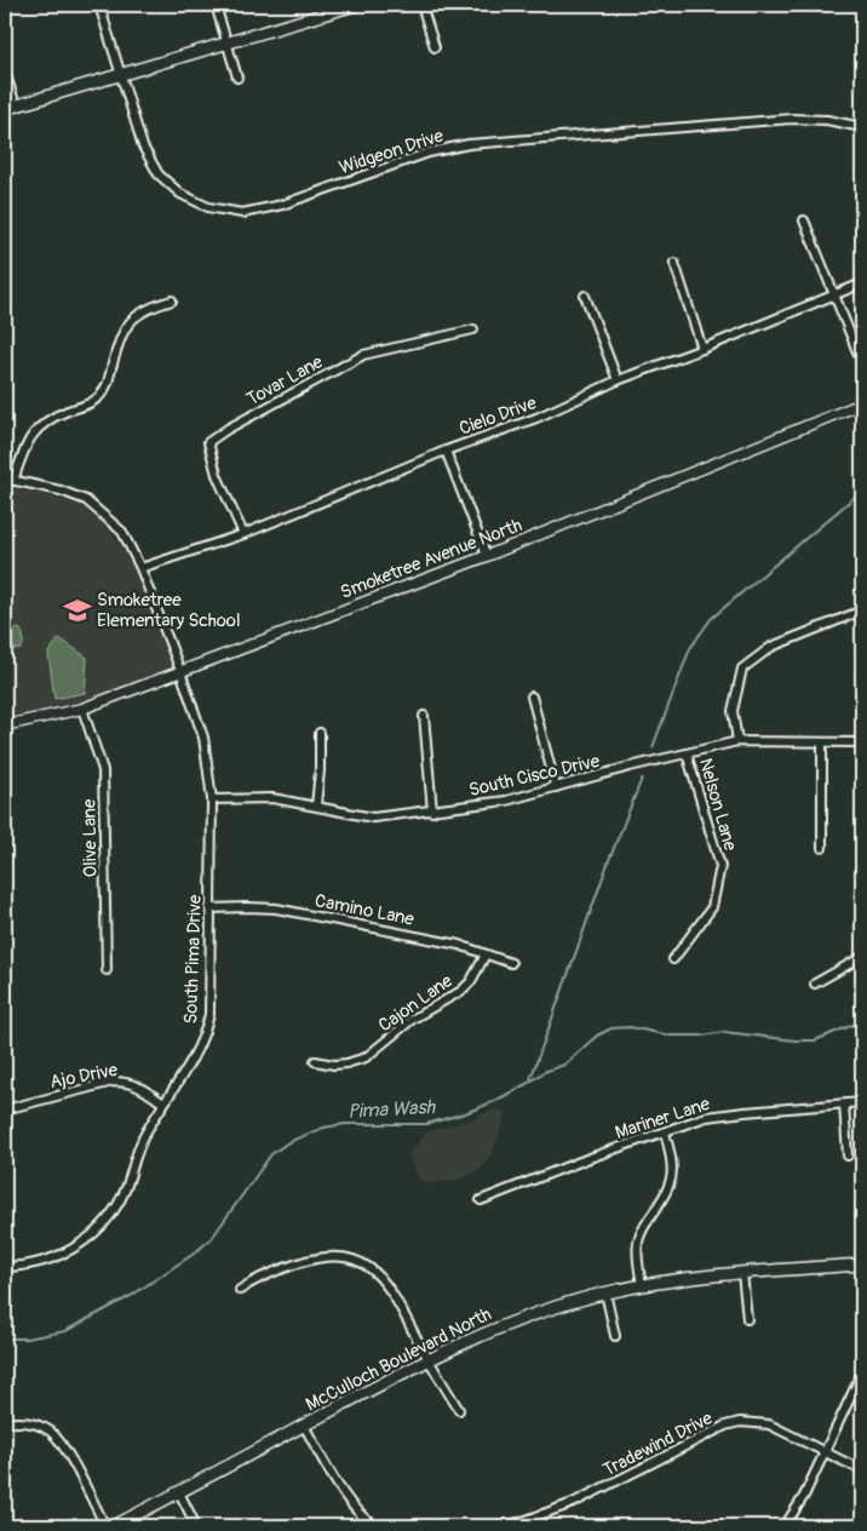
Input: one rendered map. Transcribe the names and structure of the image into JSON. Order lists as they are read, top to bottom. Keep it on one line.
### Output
{"streets":{"main road":["McCulloch Boulevard North"],"street":["Widgeon Drive","Tovar Lane","Cielo Drive","Smoketree Avenue North","South Cisco Drive","Nelson Lane","Olive Lane","Camino Lane","South Pima Drive","Cajon Lane","Ajo Drive","Mariner Lane","Tradewind Drive"]},"crossings":[["Tovar Lane","Cielo Drive"],["Cielo Drive","South Pima Drive"],["Smoketree Avenue North","Olive Lane"],["Smoketree Avenue North","South Pima Drive"],["South Cisco Drive","Nelson Lane"],["South Cisco Drive","South Pima Drive"],["Camino Lane","South Pima Drive"],["Camino Lane","Cajon Lane"],["South Pima Drive","Ajo Drive"]],"water":["Pima Wash"],"places":{"school or university":["Smoketree Elementary School"]}}
